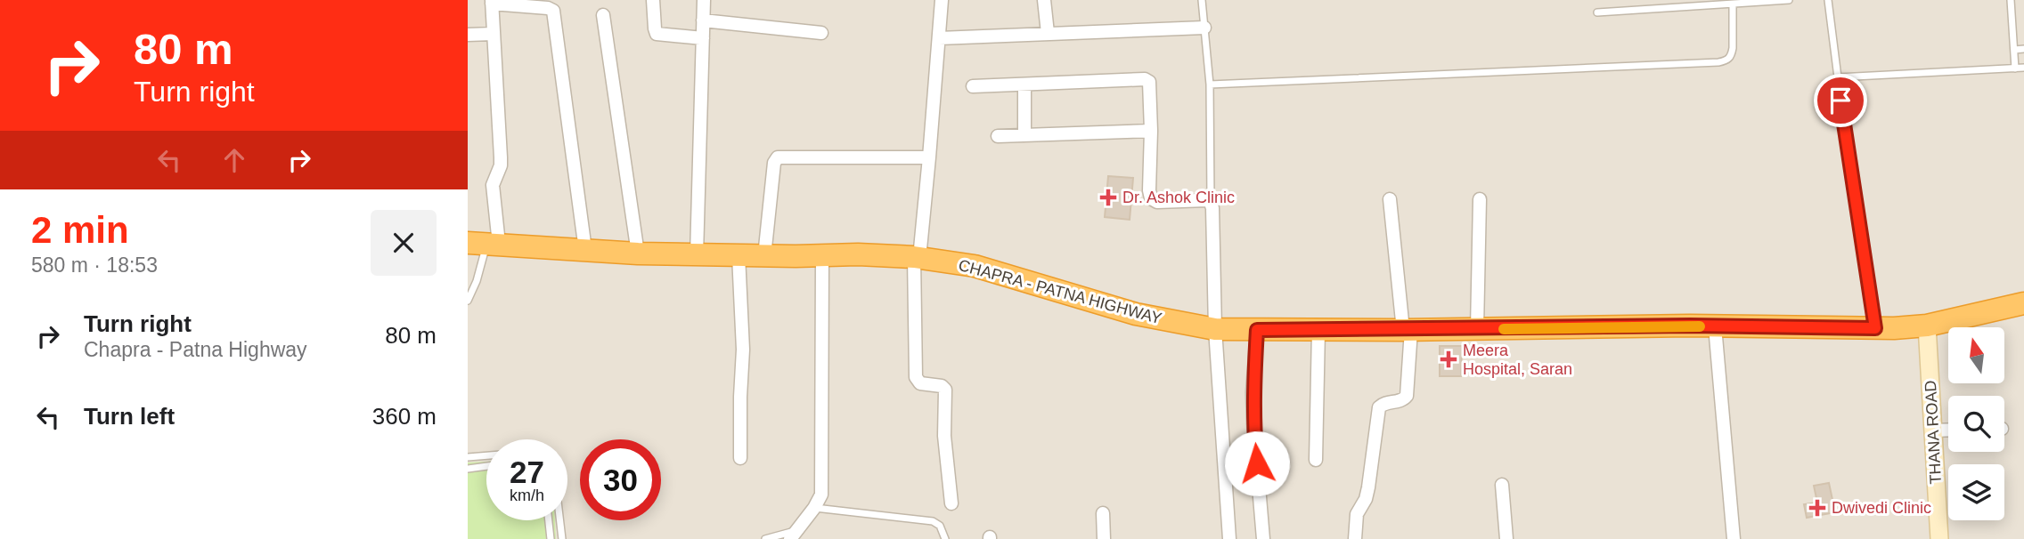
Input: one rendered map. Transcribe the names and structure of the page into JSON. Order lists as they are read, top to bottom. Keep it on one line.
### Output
{"streets":{"highway":["CHAPRA - PATNA HIGHWAY"],"street":["THANA ROAD"]},"crossings":[["CHAPRA - PATNA HIGHWAY","THANA ROAD"]],"places":{"health":["Dr. Ashok Clinic","Meera Hospital, Saran","Dwivedi Clinic"]},"north":"top","page":{"turn":["80 m","Turn right"],"heading":["2 min","580 m · 18:53"],"list":[{"name":"Turn right","note":"Chapra - Patna Highway","value":"80 m"},{"name":"Turn left","value":"360 m"}],"speed":"27 km/h","limit":"30"}}
